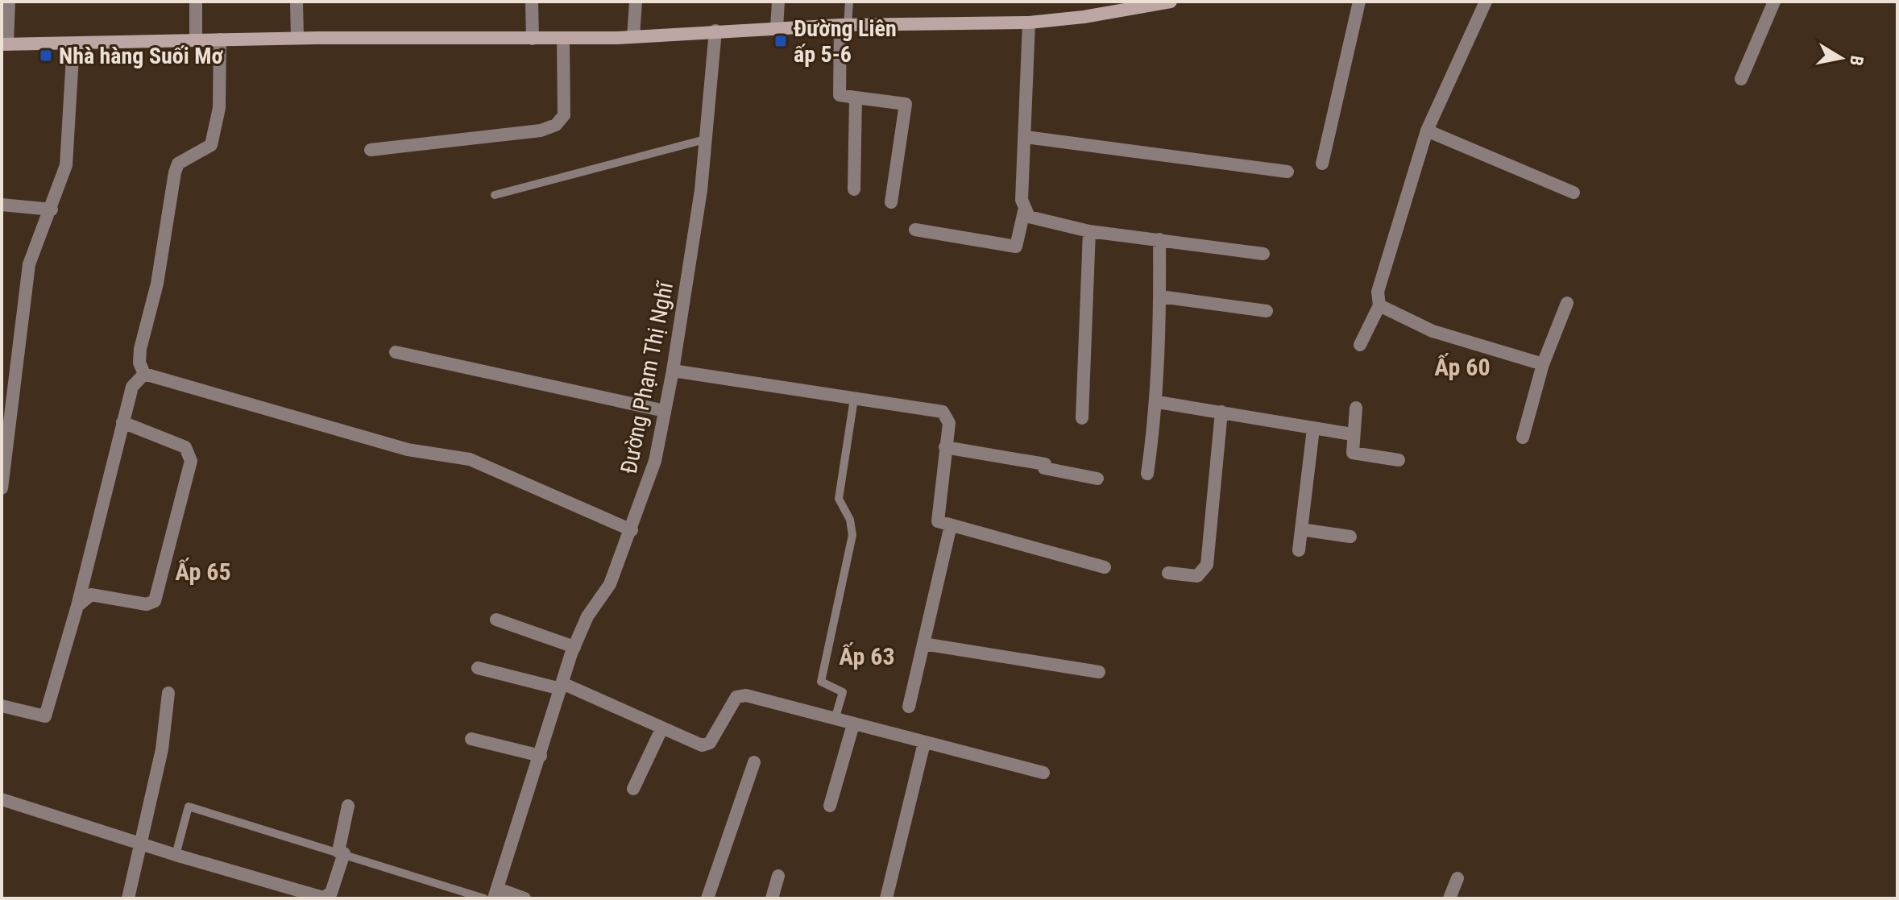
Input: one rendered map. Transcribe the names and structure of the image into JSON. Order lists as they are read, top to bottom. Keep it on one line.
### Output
{"streets":{"street":["Đường Phạm Thị Nghĩ"]},"districts":["Ấp 60","Ấp 65","Ấp 63"],"places":{"transit":["Đường Liên ấp 5-6","Nhà hàng Suối Mơ"]},"north":"right"}
